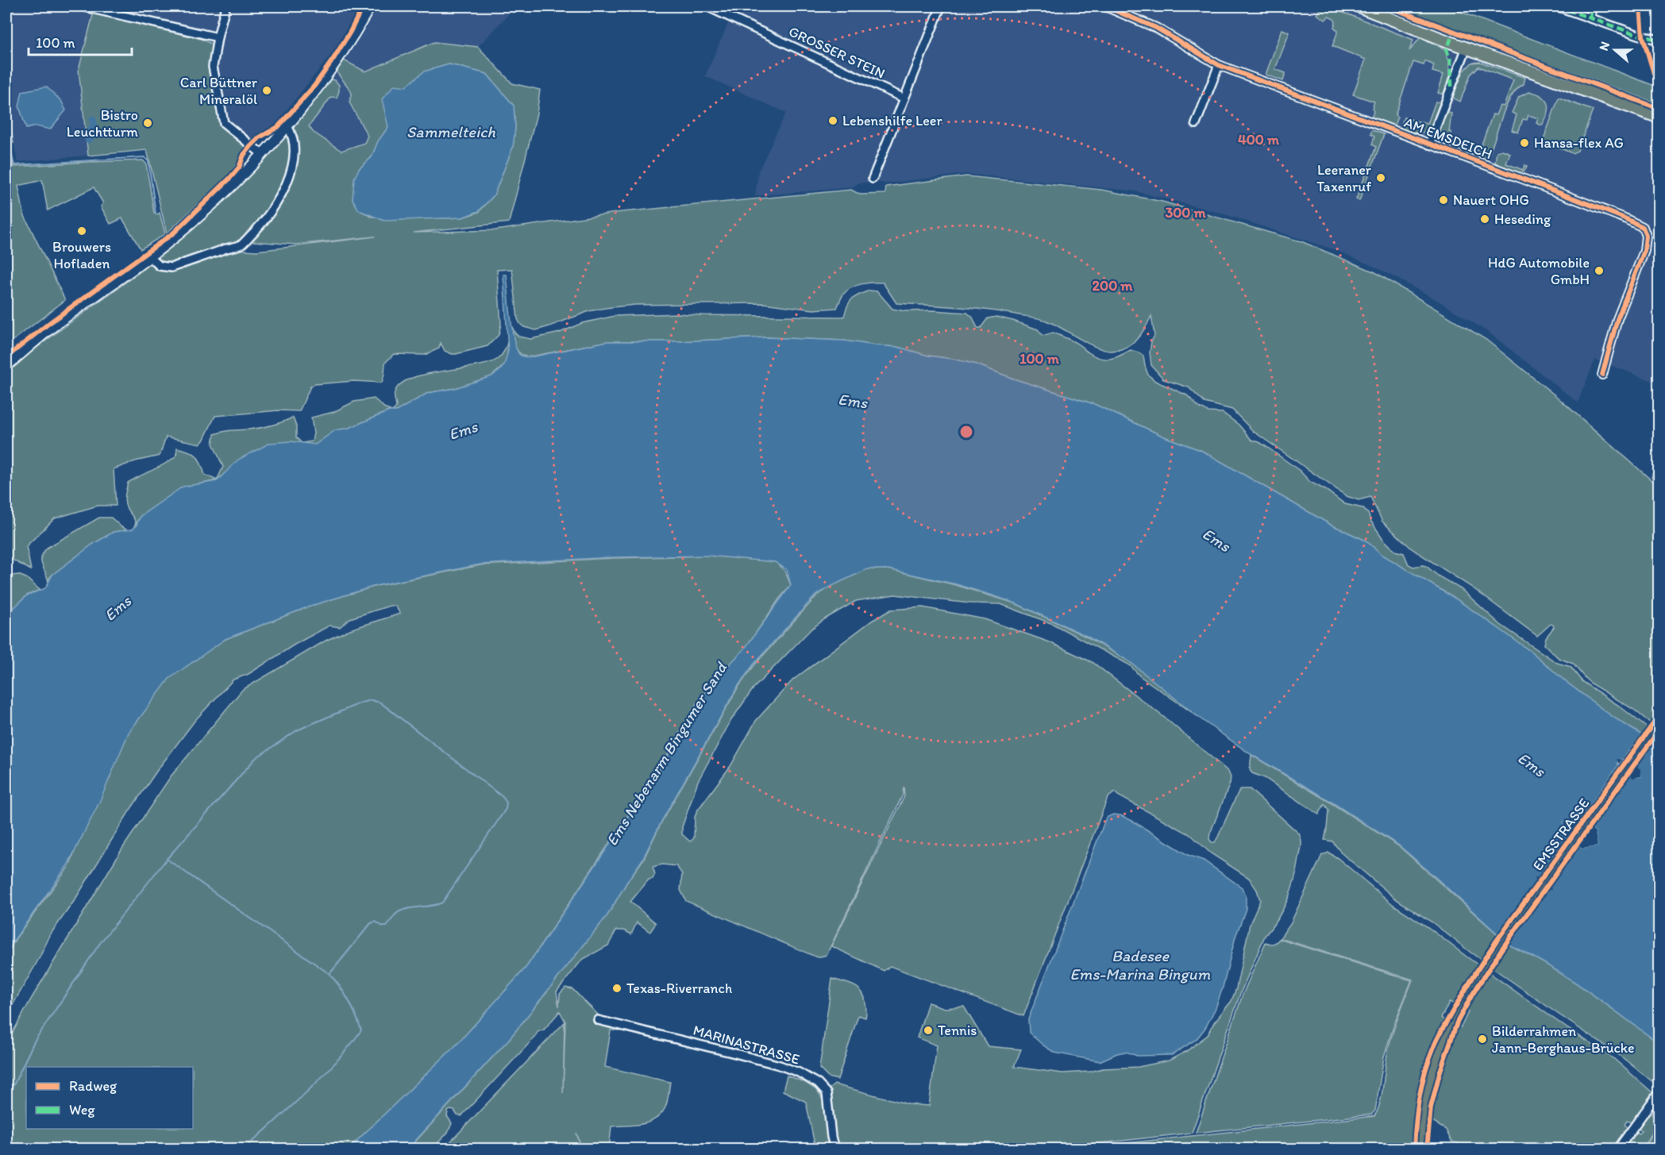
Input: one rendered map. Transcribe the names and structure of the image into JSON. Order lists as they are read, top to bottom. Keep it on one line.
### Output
{"streets":{"main road":["EMSSTRASSE"],"street":["GROSSER STEIN","AM EMSDEICH","MARINASTRASSE"]},"water":["Sammelteich","Ems","Ems Nebenarm Bingumer Sand","Badesee Ems-Marina Bingum"],"places":["Carl Büttner Mineralöl","Lebenshilfe Leer","Bistro Leuchtturm","Hansa-flex AG","Leeraner Taxenruf","Nauert OHG","Heseding","Brouwers Hofladen","HdG Automobile GmbH","Texas-Riverranch","Tennis","Bilderrahmen Jann-Berghaus-Brücke"],"legend":["Radweg","Weg"],"scale_bar":"100 m","north":"left","rings":["400 m","300 m","200 m","100 m"]}
